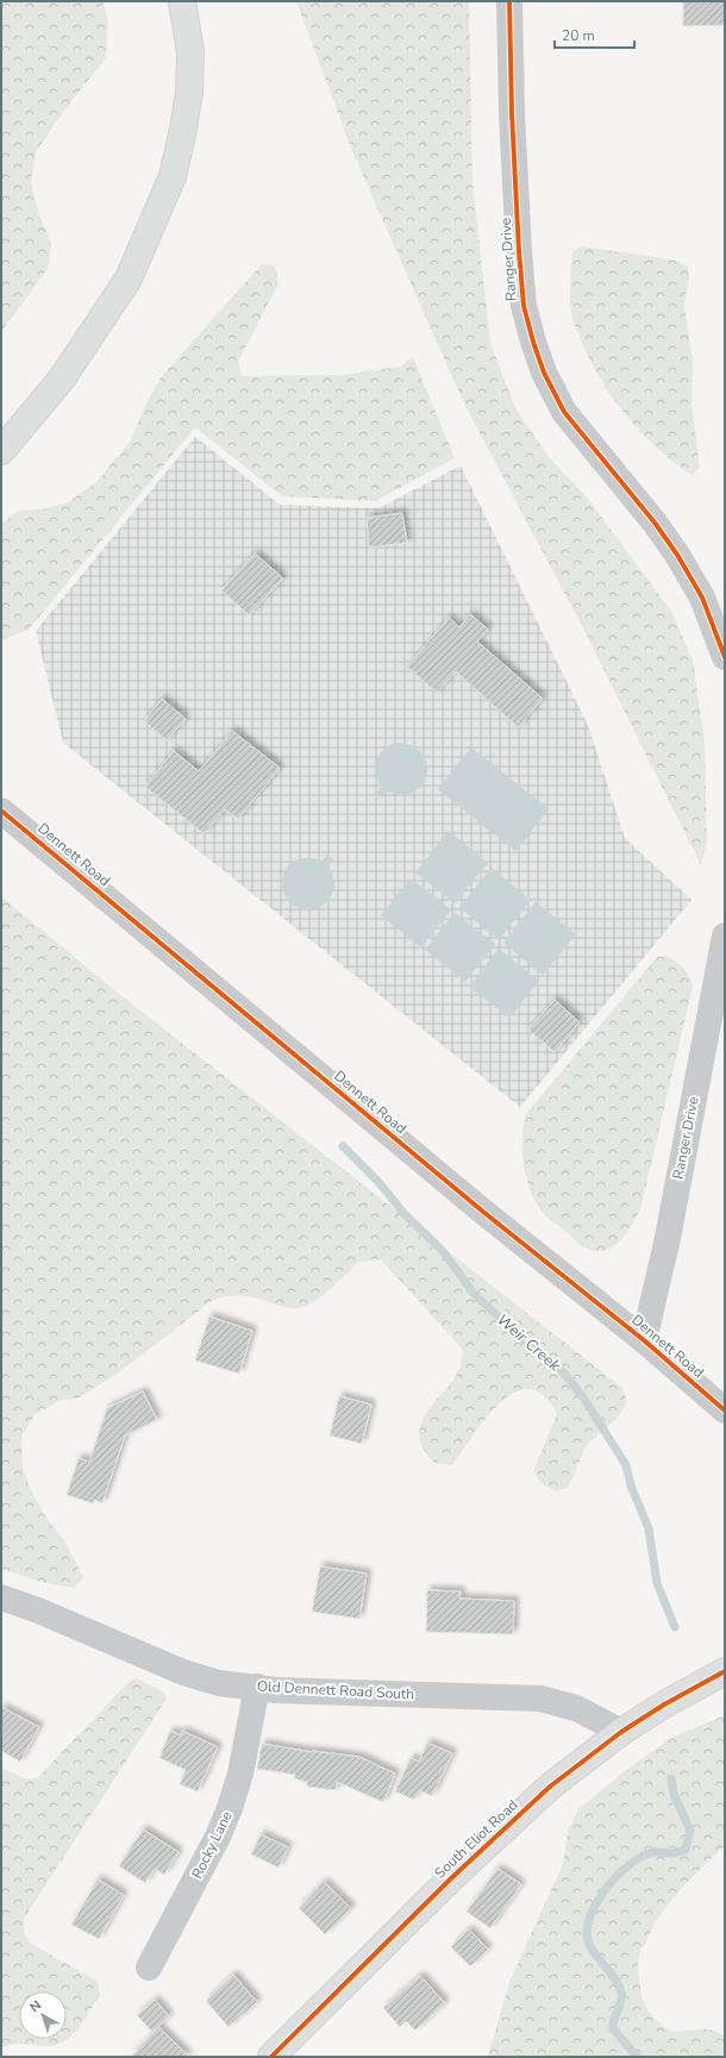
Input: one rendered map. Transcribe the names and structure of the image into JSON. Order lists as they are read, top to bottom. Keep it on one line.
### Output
{"streets":{"main road":["South Eliot Road"],"street":["Ranger Drive","Dennett Road","Old Dennett Road South","Rocky Lane"]},"crossings":[["Ranger Drive","Dennett Road"],["Old Dennett Road South","South Eliot Road"],["Old Dennett Road South","Rocky Lane"]],"water":["Weir Creek"],"scale_bar":"20 m","north":"top left"}
